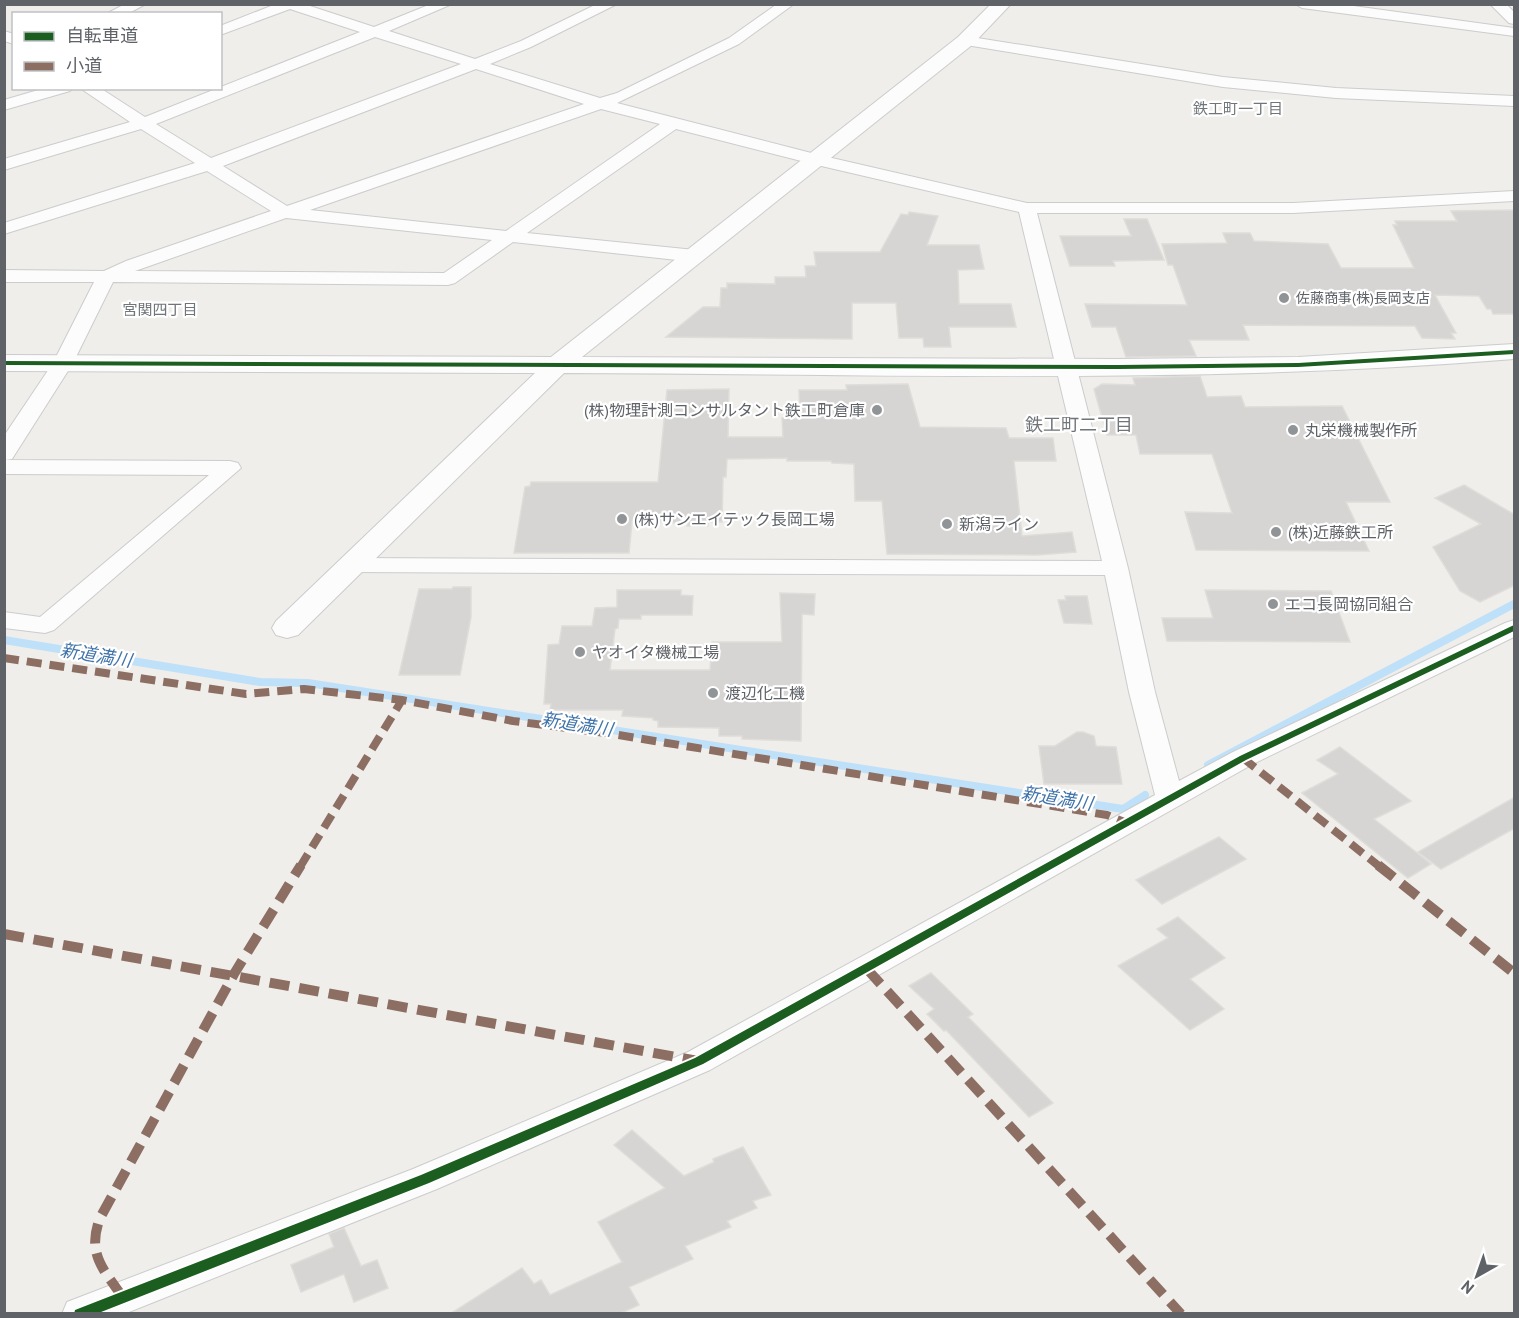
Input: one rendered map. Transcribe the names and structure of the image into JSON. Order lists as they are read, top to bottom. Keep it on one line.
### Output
{"districts":["鉄工町一丁目","宮関四丁目","鉄工町二丁目"],"water":["新道満川"],"places":["佐藤商事(株)長岡支店","(株)物理計測コンサルタント鉄工町倉庫","丸栄機械製作所","(株)サンエイテック長岡工場","新潟ライン","(株)近藤鉄工所","エコ長岡協同組合","ヤオイタ機械工場","渡辺化工機"],"legend":["自転車道","小道"],"north":"bottom left"}
